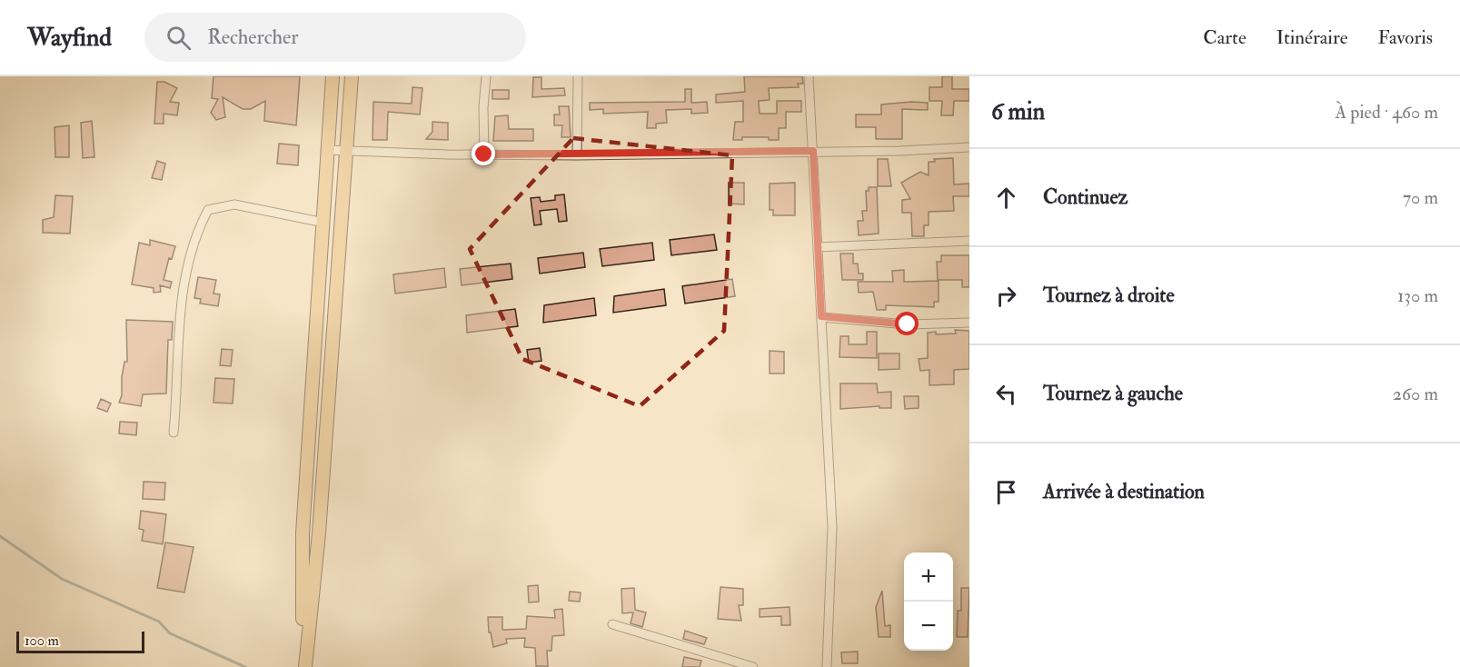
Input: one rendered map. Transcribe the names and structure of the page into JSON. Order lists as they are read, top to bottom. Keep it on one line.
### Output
{"scale_bar":"100 m","page":{"header":"Wayfind","search":"Rechercher","nav":["Carte","Itinéraire","Favoris"],"heading":["6 min","À pied · 460 m"],"list":[["Continuez","70 m"],["Tournez à droite","130 m"],["Tournez à gauche","260 m"],"Arrivée à destination"],"map_buttons":["+","−"],"scale":"100 m"}}
